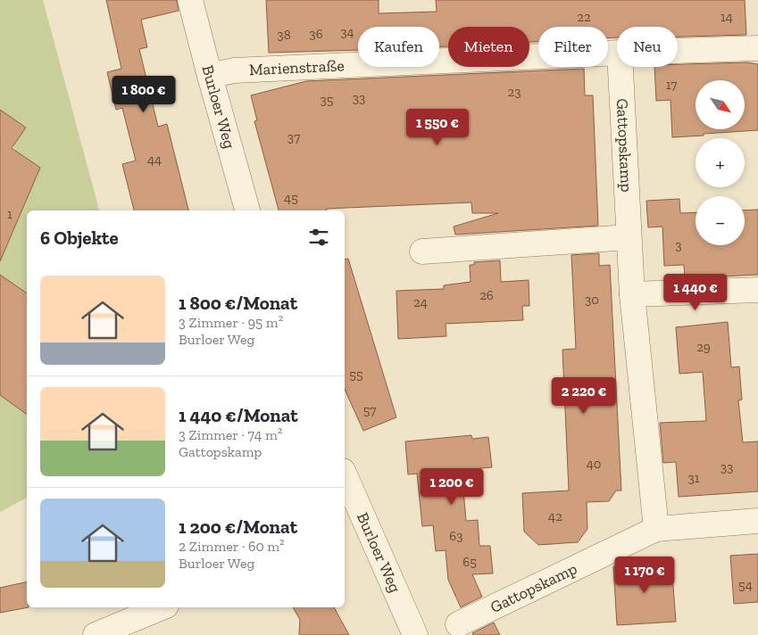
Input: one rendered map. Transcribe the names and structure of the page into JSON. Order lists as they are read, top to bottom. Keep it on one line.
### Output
{"streets":{"street":["Marienstraße","Burloer Weg","Gattopskamp"]},"crossings":[["Marienstraße","Burloer Weg"]],"house_numbers":["22","14","34","36","38","17","23","33","35","37","44","45","1","3","26","30","24","29","55","57","40","33","31","42","63","65","54"],"north":"bottom right","page":{"chip":["Kaufen","Mieten","Filter","Neu"],"price":["1 800 €","1 550 €","1 440 €","2 220 €","1 200 €","1 170 €"],"map_buttons":["+","−"],"heading":"6 Objekte","list":[{"name":"1 800 €/Monat","note":"3 Zimmer · 95 m² · Burloer Weg"},{"name":"1 440 €/Monat","note":"3 Zimmer · 74 m² · Gattopskamp"},{"name":"1 200 €/Monat","note":"2 Zimmer · 60 m² · Burloer Weg"}]}}
